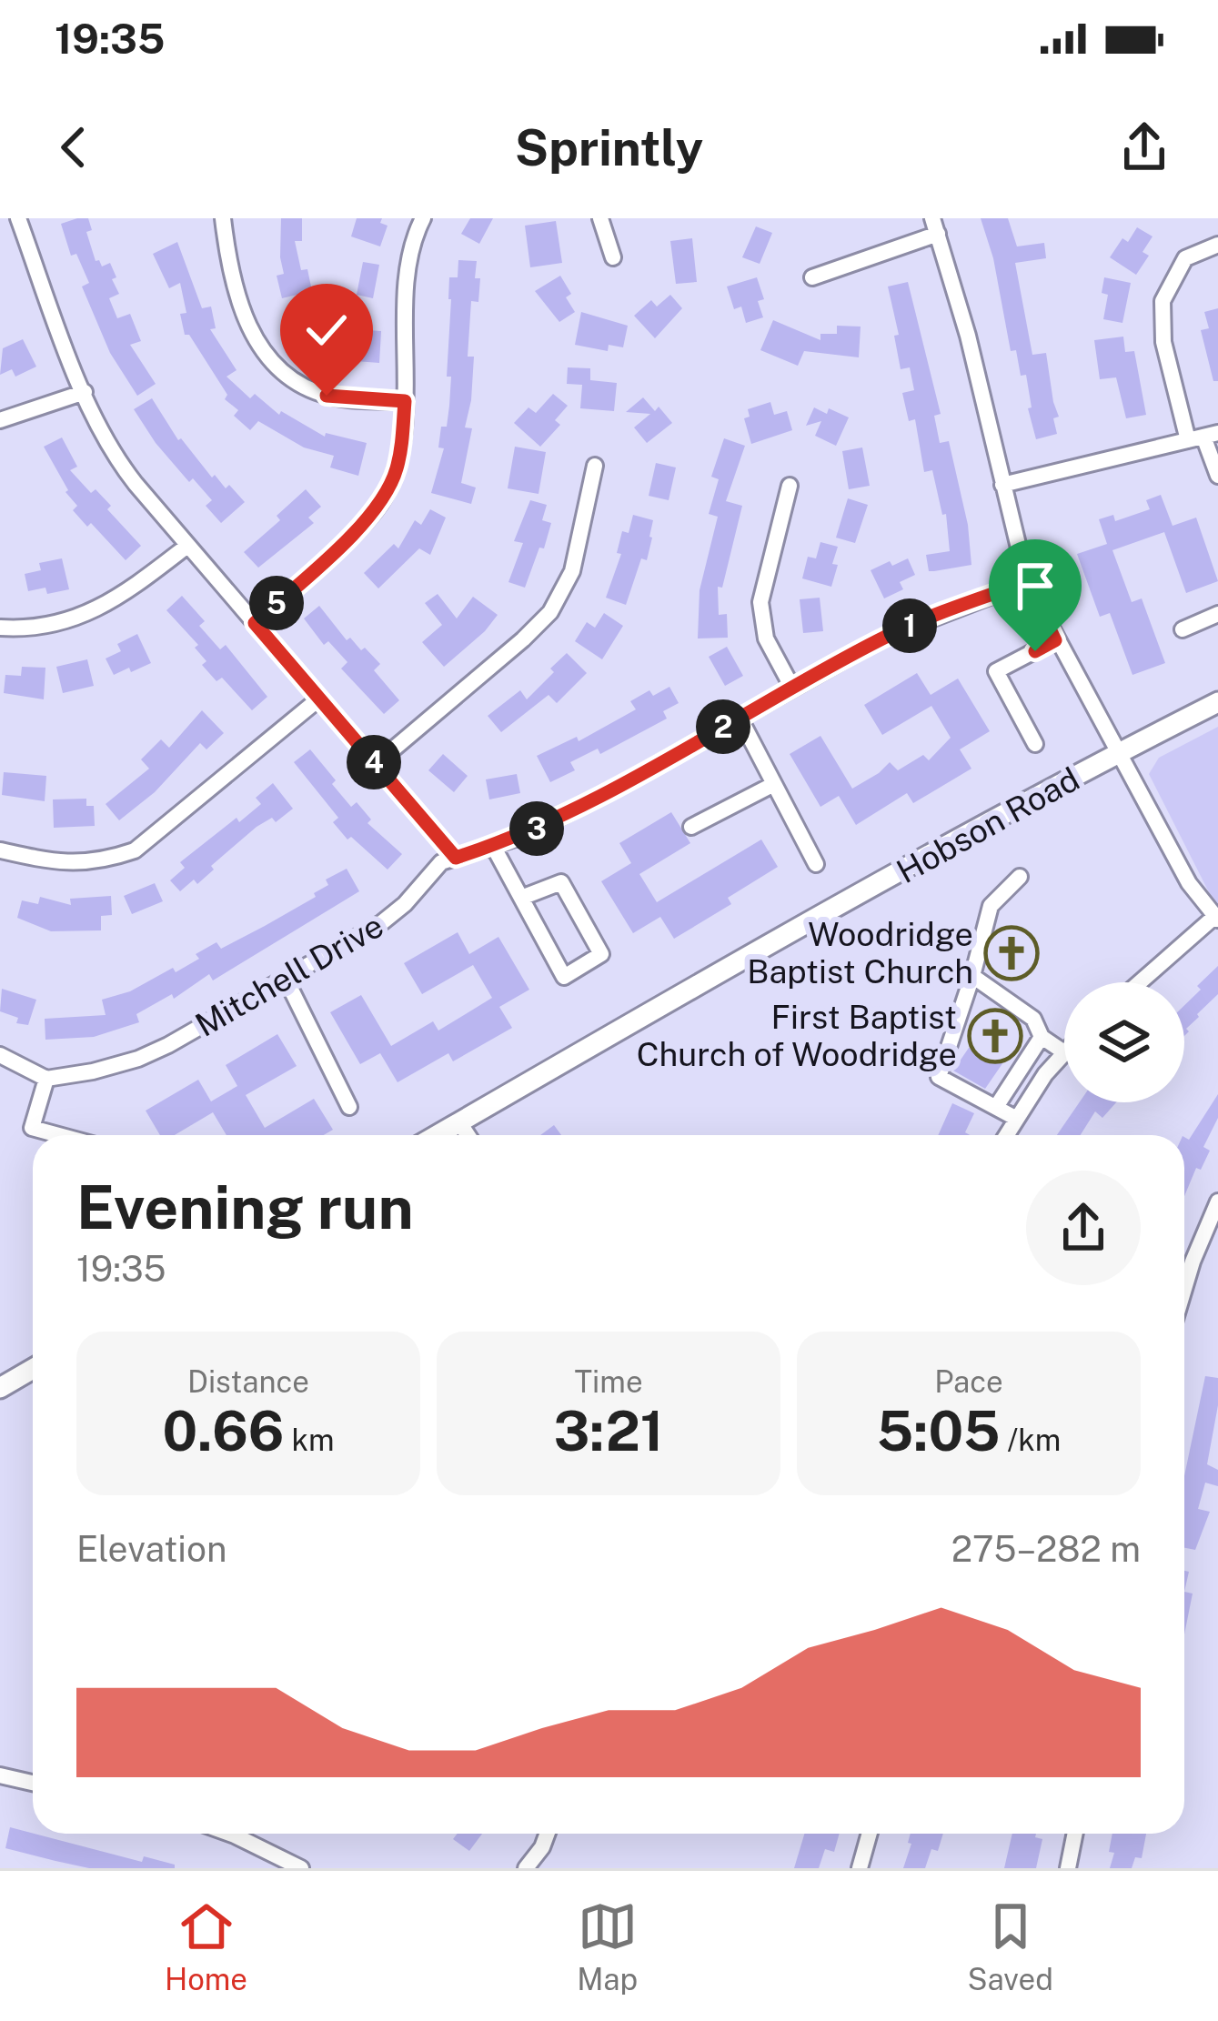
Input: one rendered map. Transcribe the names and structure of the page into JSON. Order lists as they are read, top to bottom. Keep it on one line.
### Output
{"streets":{"main road":["Hobson Road"],"street":["Mitchell Drive"]},"places":{"church":["Woodridge Baptist Church","First Baptist Church of Woodridge"]},"page":{"status":"19:35","header":"Sprintly","pins":["5","1","2","4","3"],"heading":["Evening run","19:35"],"stats":[["Distance","0.66 km"],["Time","3:21"],["Pace","5:05 /km"]],"chart":["Elevation","275–282 m"],"tabs":["Home","Map","Saved"]}}
